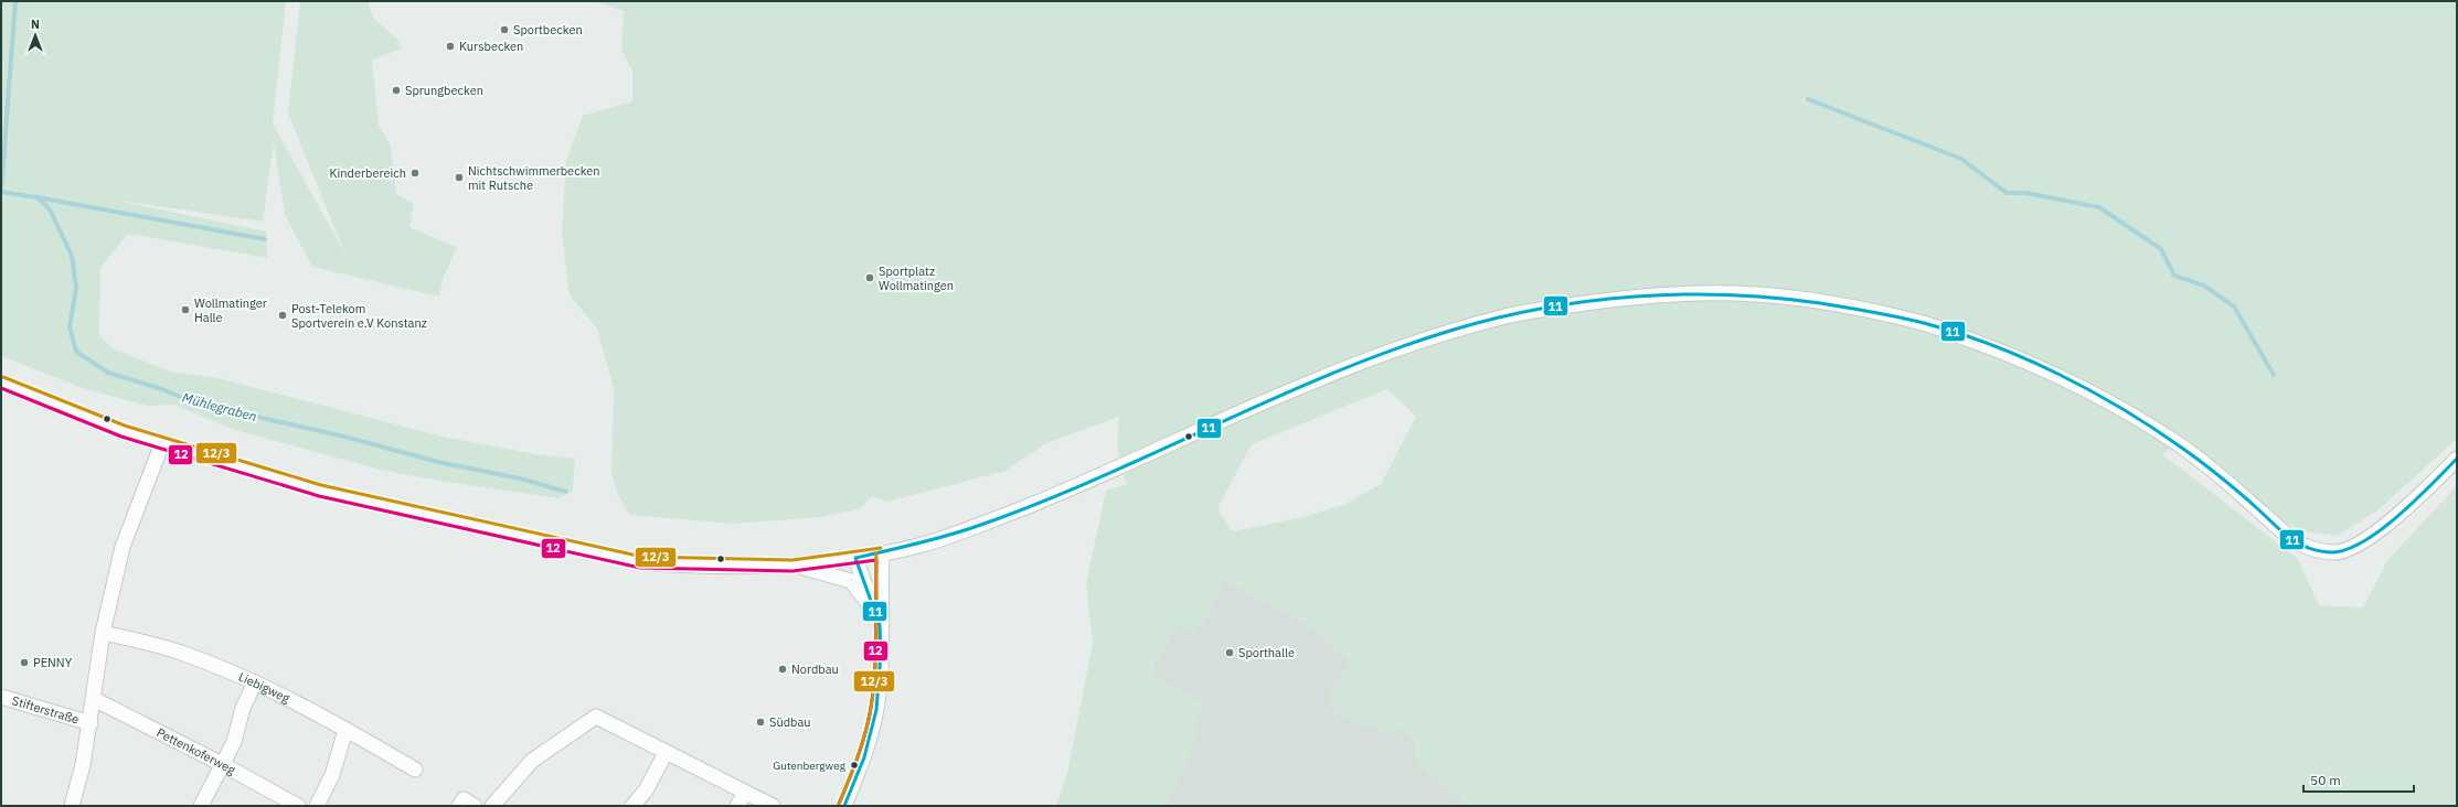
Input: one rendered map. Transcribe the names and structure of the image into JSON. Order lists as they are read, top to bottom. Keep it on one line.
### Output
{"streets":{"street":["Liebigweg","Stifterstraße","Pettenkoferweg"]},"water":["Mühlegraben"],"places":["Sportbecken","Kursbecken","Sprungbecken","Kinderbereich","Nichtschwimmerbecken mit Rutsche","Sportplatz Wollmatingen","Wollmatinger Halle","Post-Telekom Sportverein e.V Konstanz","Sporthalle","PENNY","Nordbau","Südbau","Gutenbergweg"],"lines":["transit line 11","transit line 12/3","transit line 12"],"scale_bar":"50 m","north":"top"}
